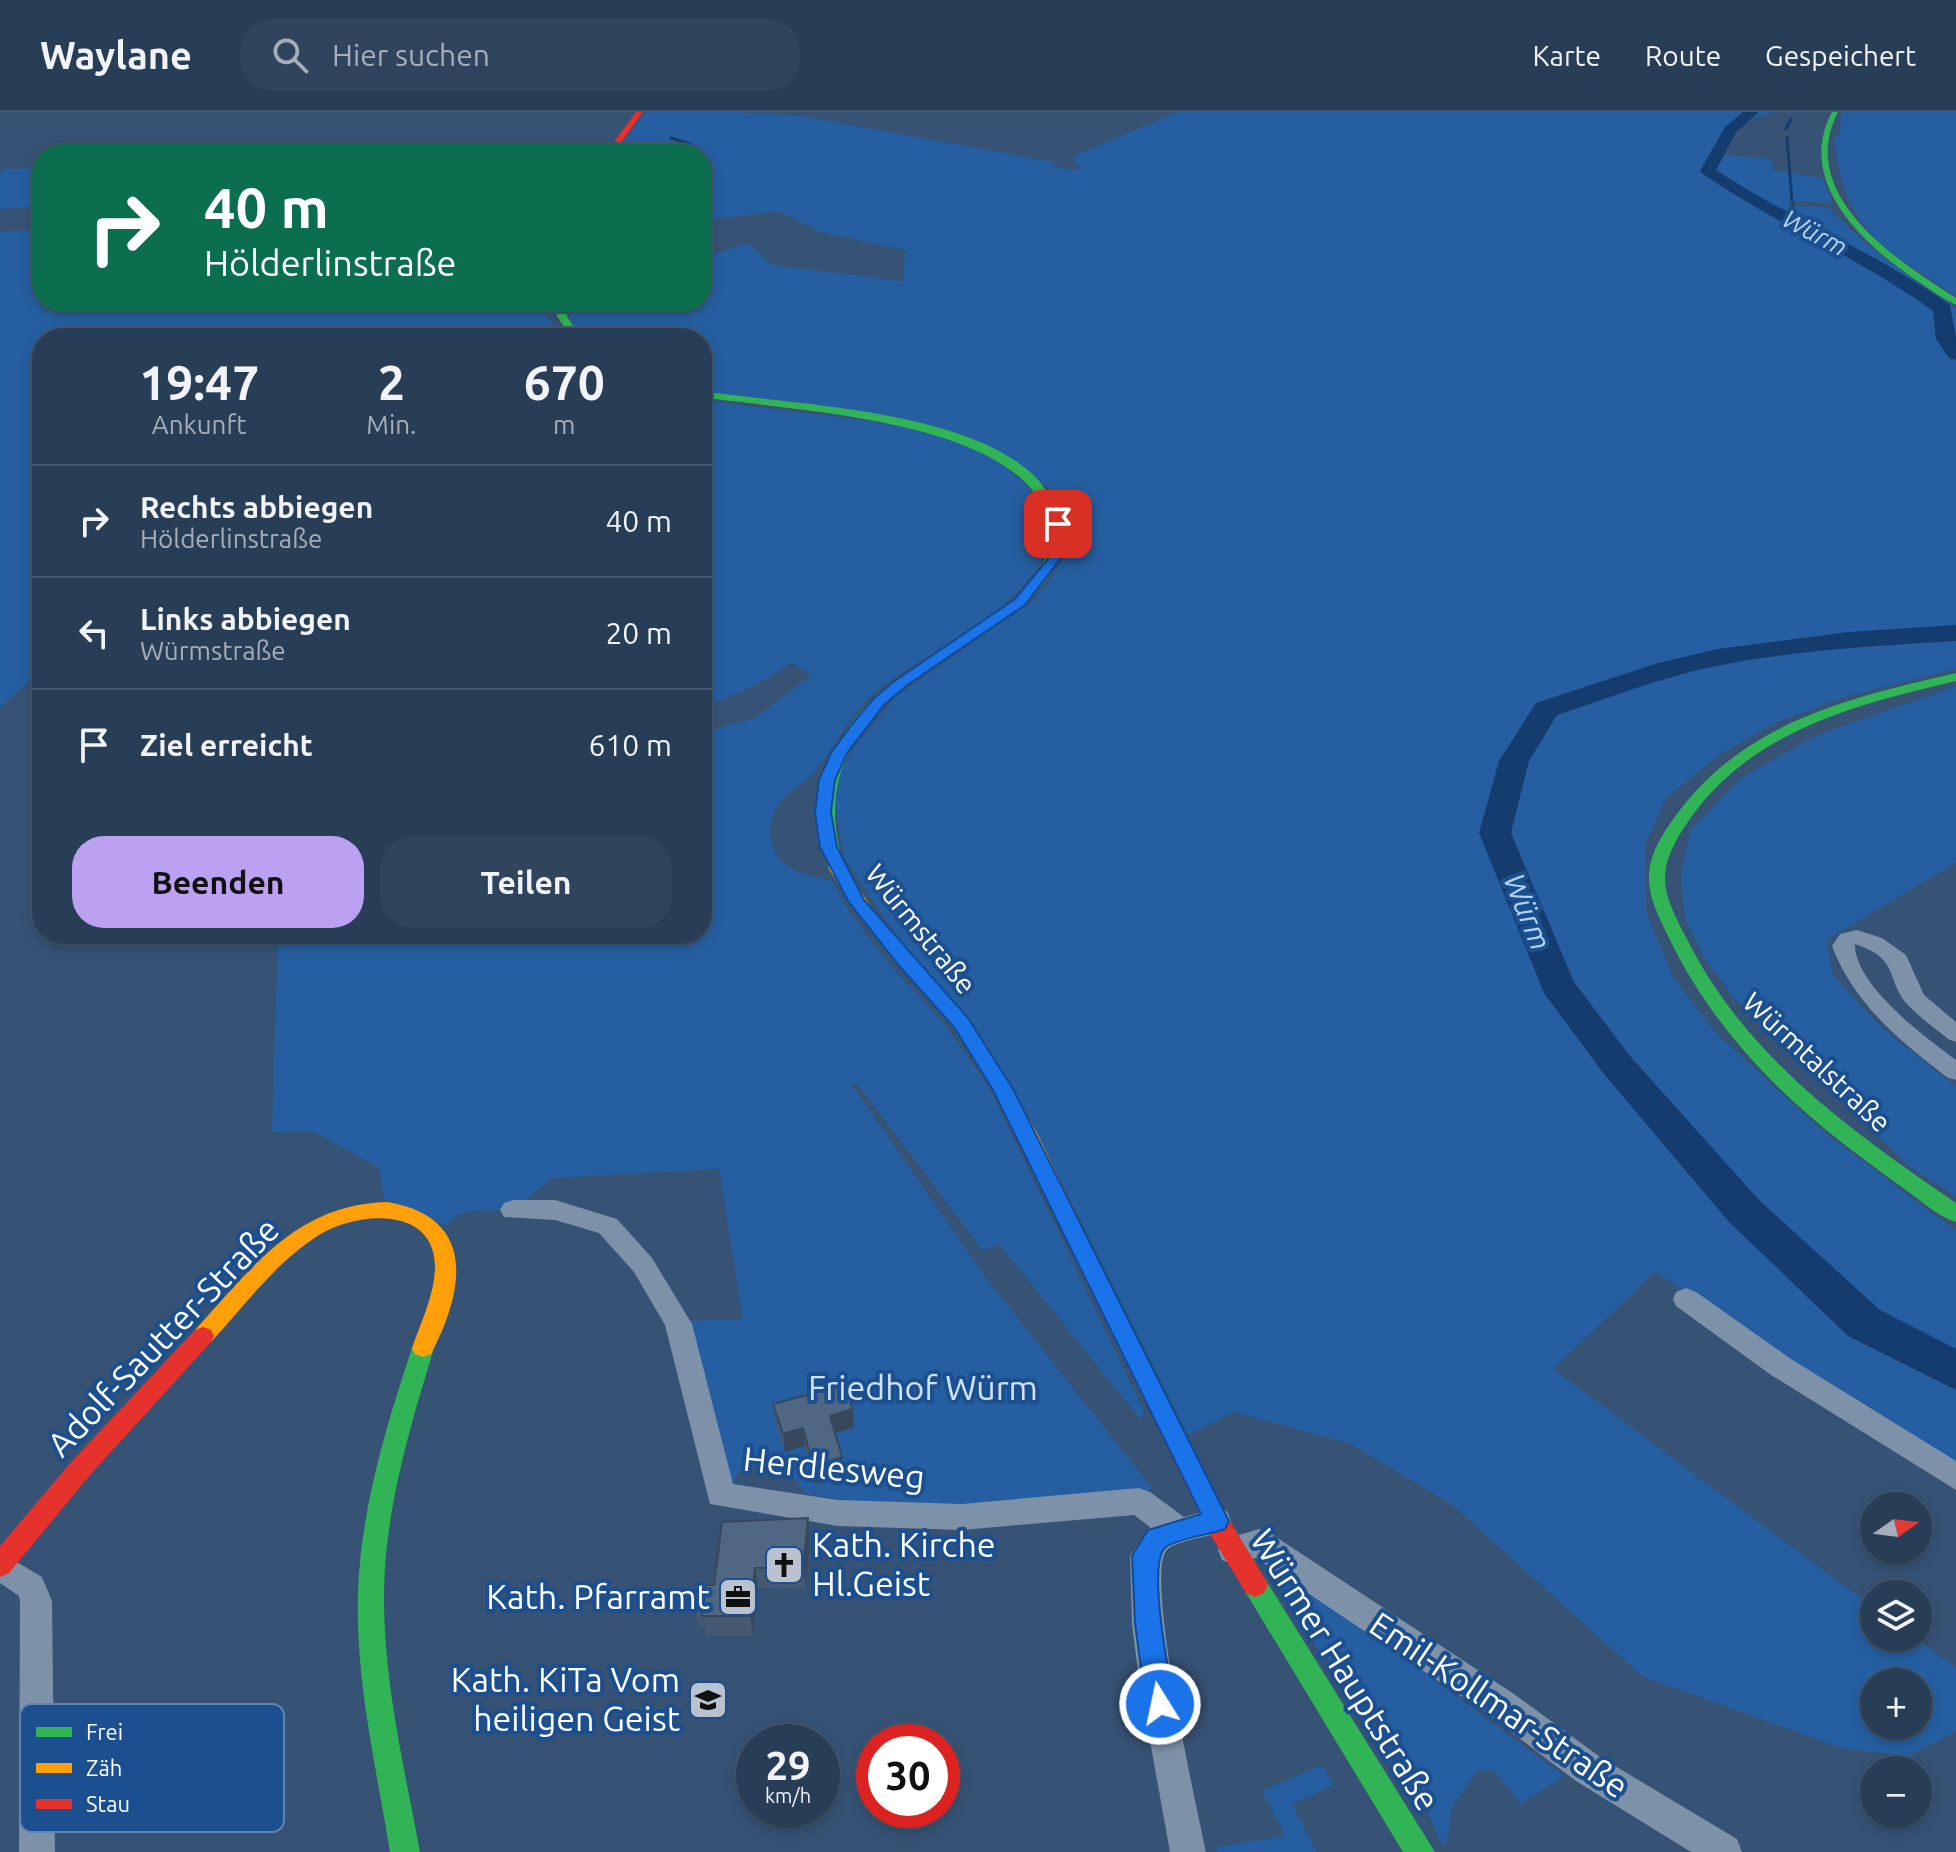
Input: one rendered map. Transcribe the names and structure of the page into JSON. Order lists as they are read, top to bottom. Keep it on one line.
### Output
{"streets":{"street":["Würmstraße","Würmtalstraße","Adolf-Sautter-Straße","Herdlesweg","Würmer Hauptstraße","Emil-Kollmar-Straße"]},"crossings":[["Würmstraße","Würmer Hauptstraße"],["Würmer Hauptstraße","Emil-Kollmar-Straße"]],"water":["Würm"],"parks":["Friedhof Würm"],"places":{"church":["Kath. Kirche Hl.Geist"],"office":["Kath. Pfarramt"],"school or university":["Kath. KiTa Vom heiligen Geist"]},"legend":["Frei","Zäh","Stau"],"north":"right","page":{"header":"Waylane","search":"Hier suchen","nav":["Karte","Route","Gespeichert"],"turn":["40 m","Hölderlinstraße"],"eta":["19:47","Ankunft","2","Min.","670","m"],"list":[{"name":"Rechts abbiegen","note":"Hölderlinstraße","value":"40 m"},{"name":"Links abbiegen","note":"Würmstraße","value":"20 m"},{"name":"Ziel erreicht","value":"610 m"}],"buttons":["Beenden","Teilen"],"map_buttons":["+","−"],"speed":"29 km/h","limit":"30"}}
